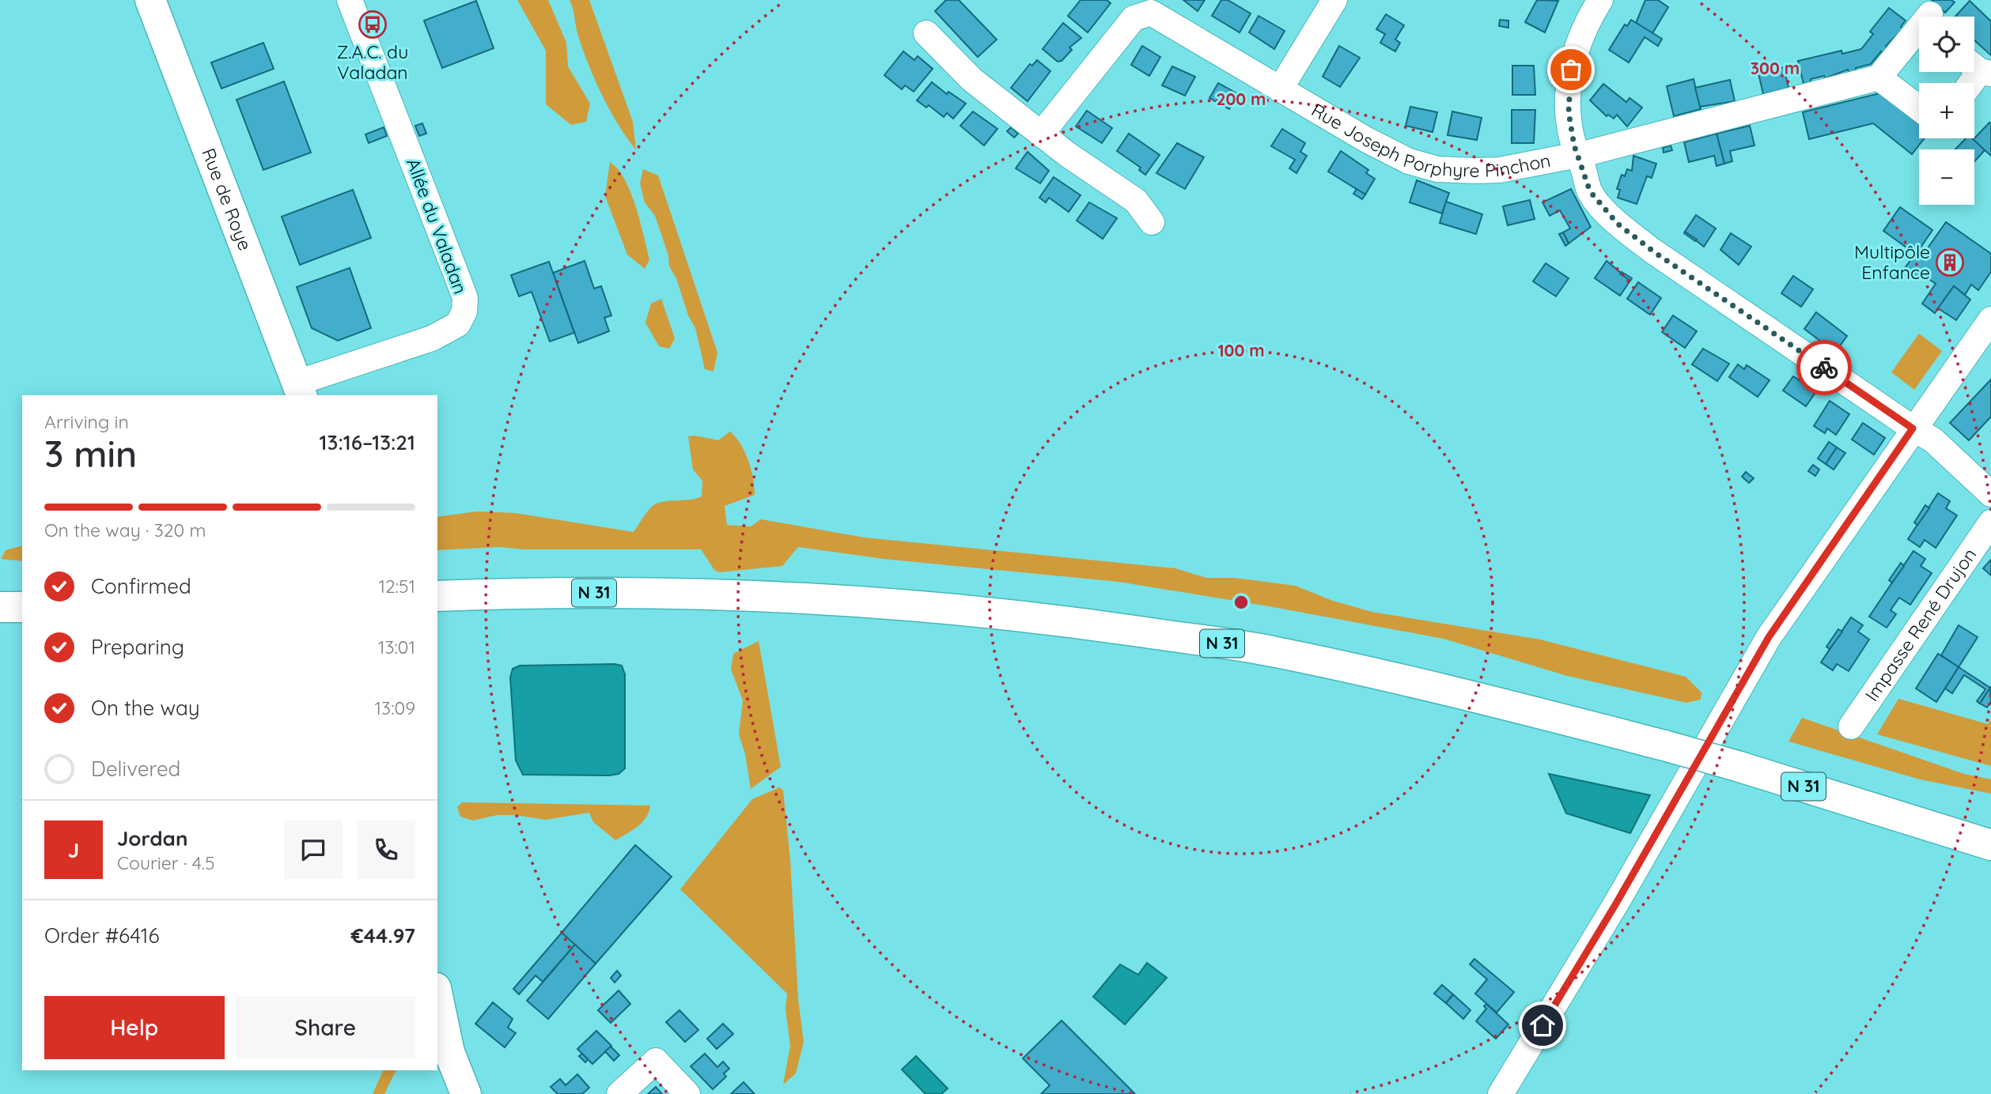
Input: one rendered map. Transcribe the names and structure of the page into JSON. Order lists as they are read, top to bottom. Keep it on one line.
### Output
{"streets":{"main road":["Rue de Roye","N 31"],"street":["Rue Joseph Porphyre Pinchon","Allée du Valadan","Impasse René Drujon"]},"crossings":[["Rue de Roye","Allée du Valadan"]],"places":{"bus stop":["Z.A.C. du Valadan"],"building":["Multipôle Enfance"]},"page":{"map_buttons":["+","−"],"heading":["3 min","Arriving in","13:16–13:21"],"panel":["Jordan","Courier · 4.5","Order #6416","€44.97"],"bar":"On the way · 320 m","list":[["Confirmed","12:51"],["Preparing","13:01"],["On the way","13:09"],"Delivered"],"round":"J","buttons":["Help","Share"]},"rings":["300 m","200 m","100 m"]}
